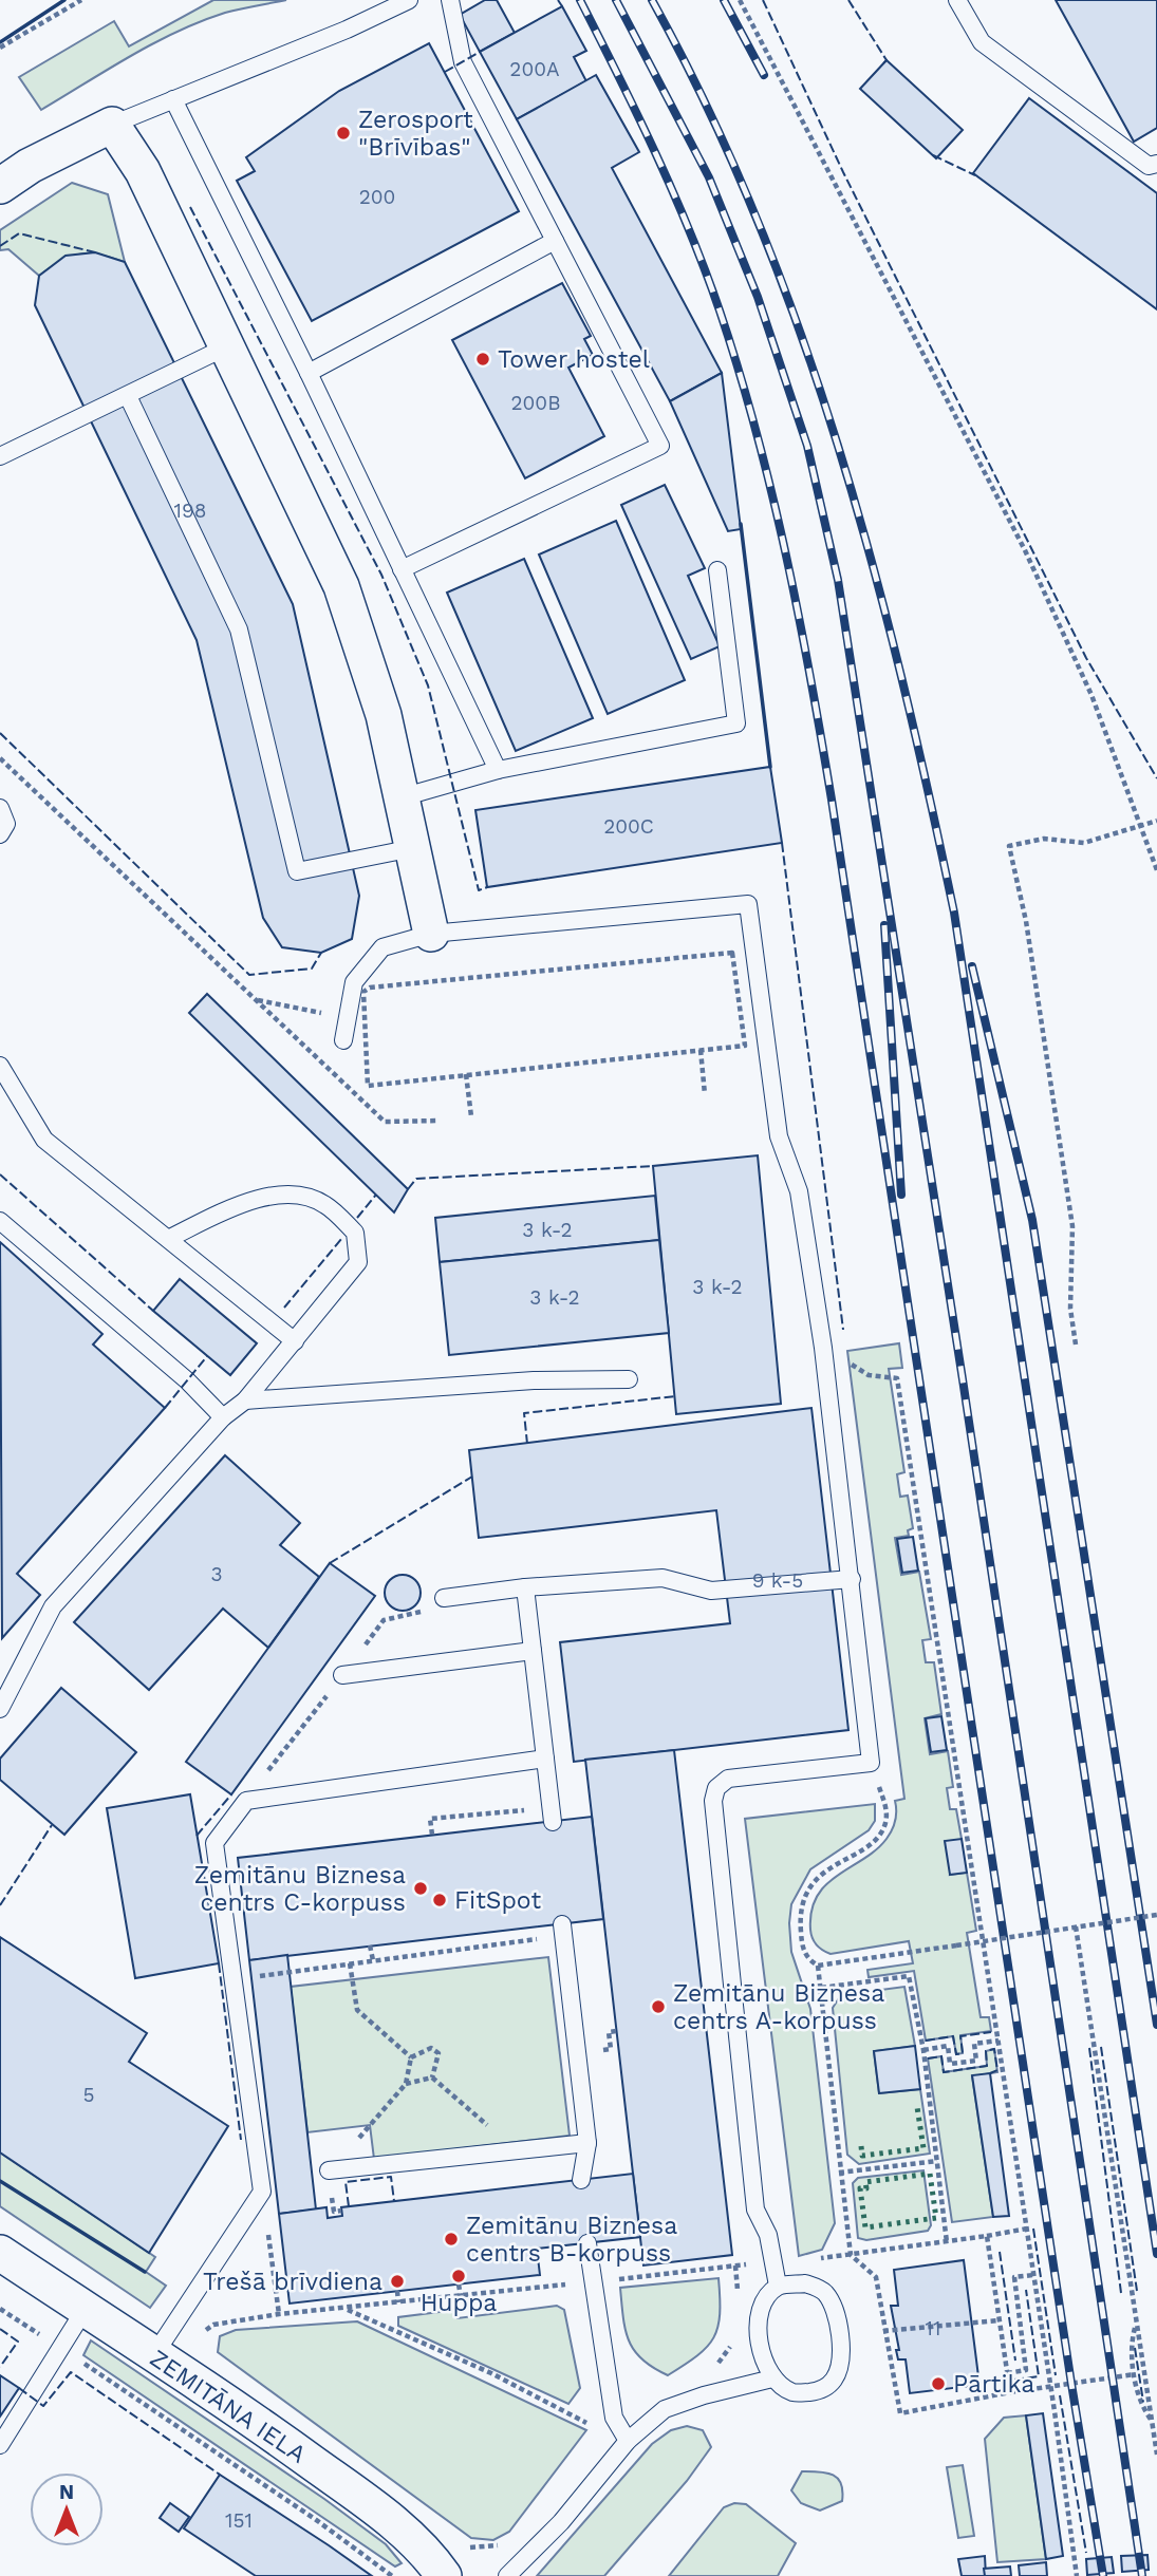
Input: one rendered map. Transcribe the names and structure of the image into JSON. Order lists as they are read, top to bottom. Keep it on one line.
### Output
{"streets":{"street":["ZEMITĀNA IELA"]},"places":["Zerosport \"Brīvības\"","Tower hostel","Zemitānu Biznesa centrs C-korpuss","FitSpot","Zemitānu Biznesa centrs A-korpuss","Zemitānu Biznesa centrs B-korpuss","Huppa","Trešā brīvdiena","Pārtika"],"house_numbers":["200A","200","200B","198","200C","3 k-2","3 k-2","3 k-2","3","9 k-5","5","11","151"],"north":"top"}
